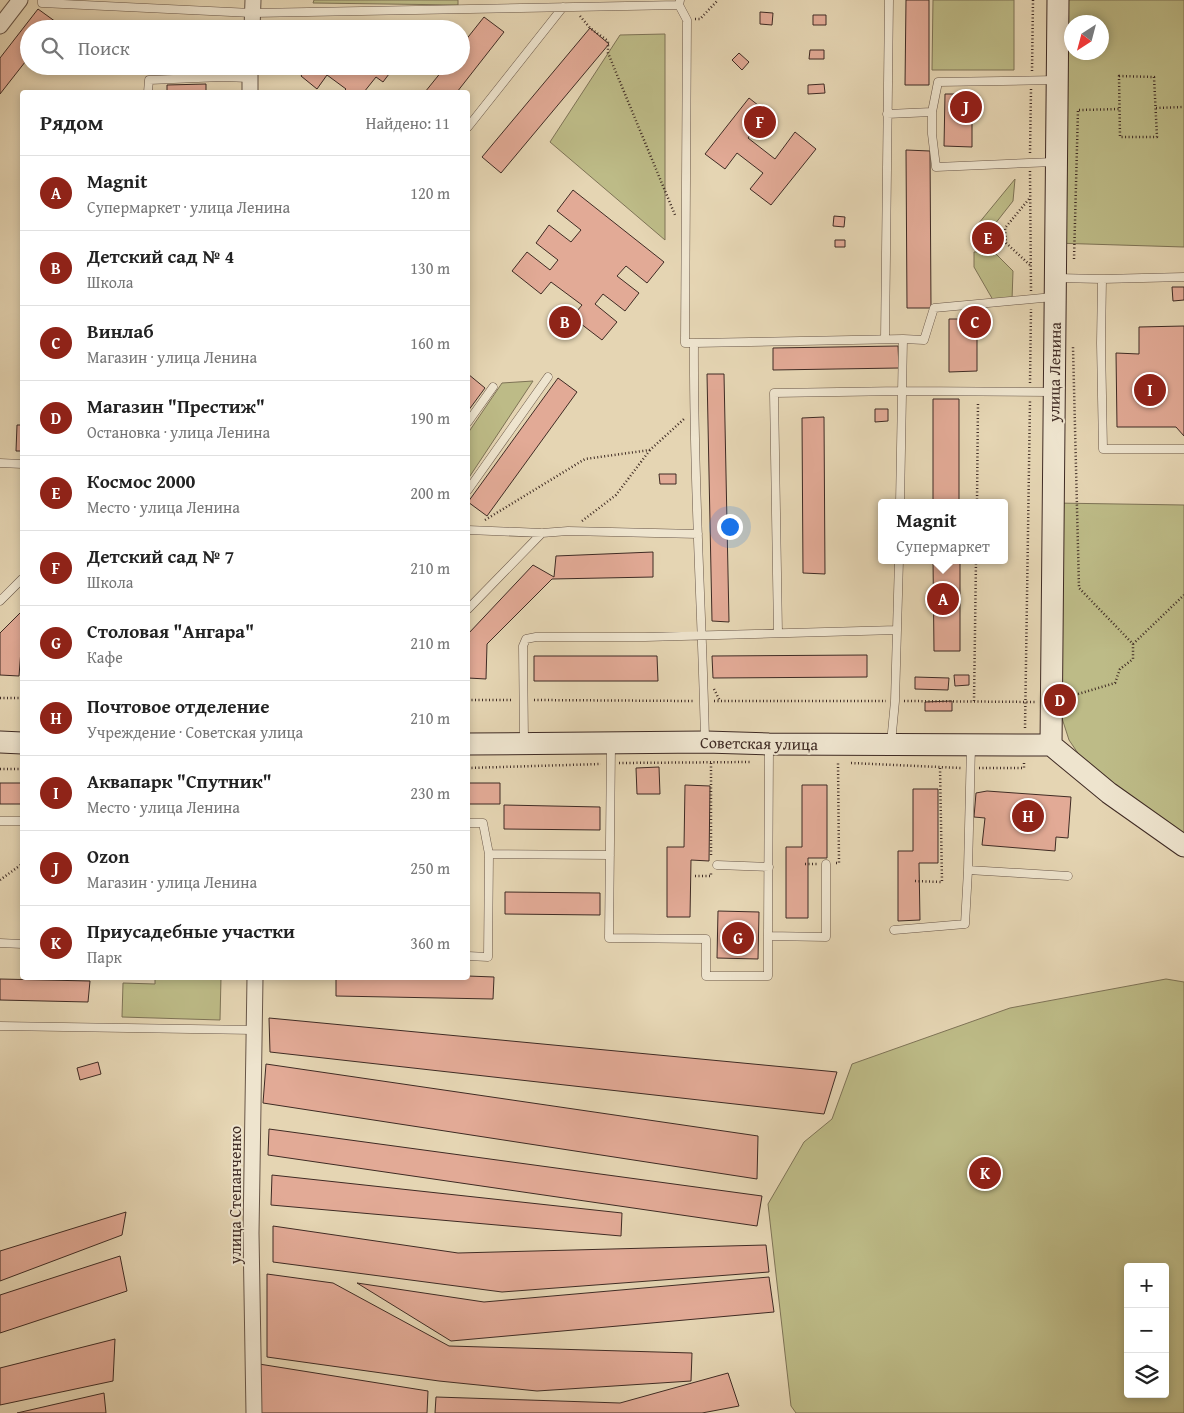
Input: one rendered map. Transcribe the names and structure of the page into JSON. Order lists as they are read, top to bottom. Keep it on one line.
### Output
{"streets":{"street":["улица Ленина","Советская улица","улица Степанченко"]},"crossings":[["улица Ленина","Советская улица"]],"north":"bottom left","page":{"search":"Поиск","pins":["J","F","E","B","C","I","A","D","H","G","K"],"heading":["Рядом","Найдено: 11"],"list":[{"mark":"A","name":"Magnit","note":"Супермаркет · улица Ленина","value":"120 m"},{"mark":"B","name":"Детский сад № 4","note":"Школа","value":"130 m"},{"mark":"C","name":"Винлаб","note":"Магазин · улица Ленина","value":"160 m"},{"mark":"D","name":"Магазин \"Престиж\"","note":"Остановка · улица Ленина","value":"190 m"},{"mark":"E","name":"Космос 2000","note":"Место · улица Ленина","value":"200 m"},{"mark":"F","name":"Детский сад № 7","note":"Школа","value":"210 m"},{"mark":"G","name":"Столовая \"Ангара\"","note":"Кафе","value":"210 m"},{"mark":"H","name":"Почтовое отделение","note":"Учреждение · Советская улица","value":"210 m"},{"mark":"I","name":"Аквапарк \"Спутник\"","note":"Место · улица Ленина","value":"230 m"},{"mark":"J","name":"Ozon","note":"Магазин · улица Ленина","value":"250 m"},{"mark":"K","name":"Приусадебные участки","note":"Парк","value":"360 m"}],"popup":["Magnit","Супермаркет"],"map_buttons":["+","−"]}}
